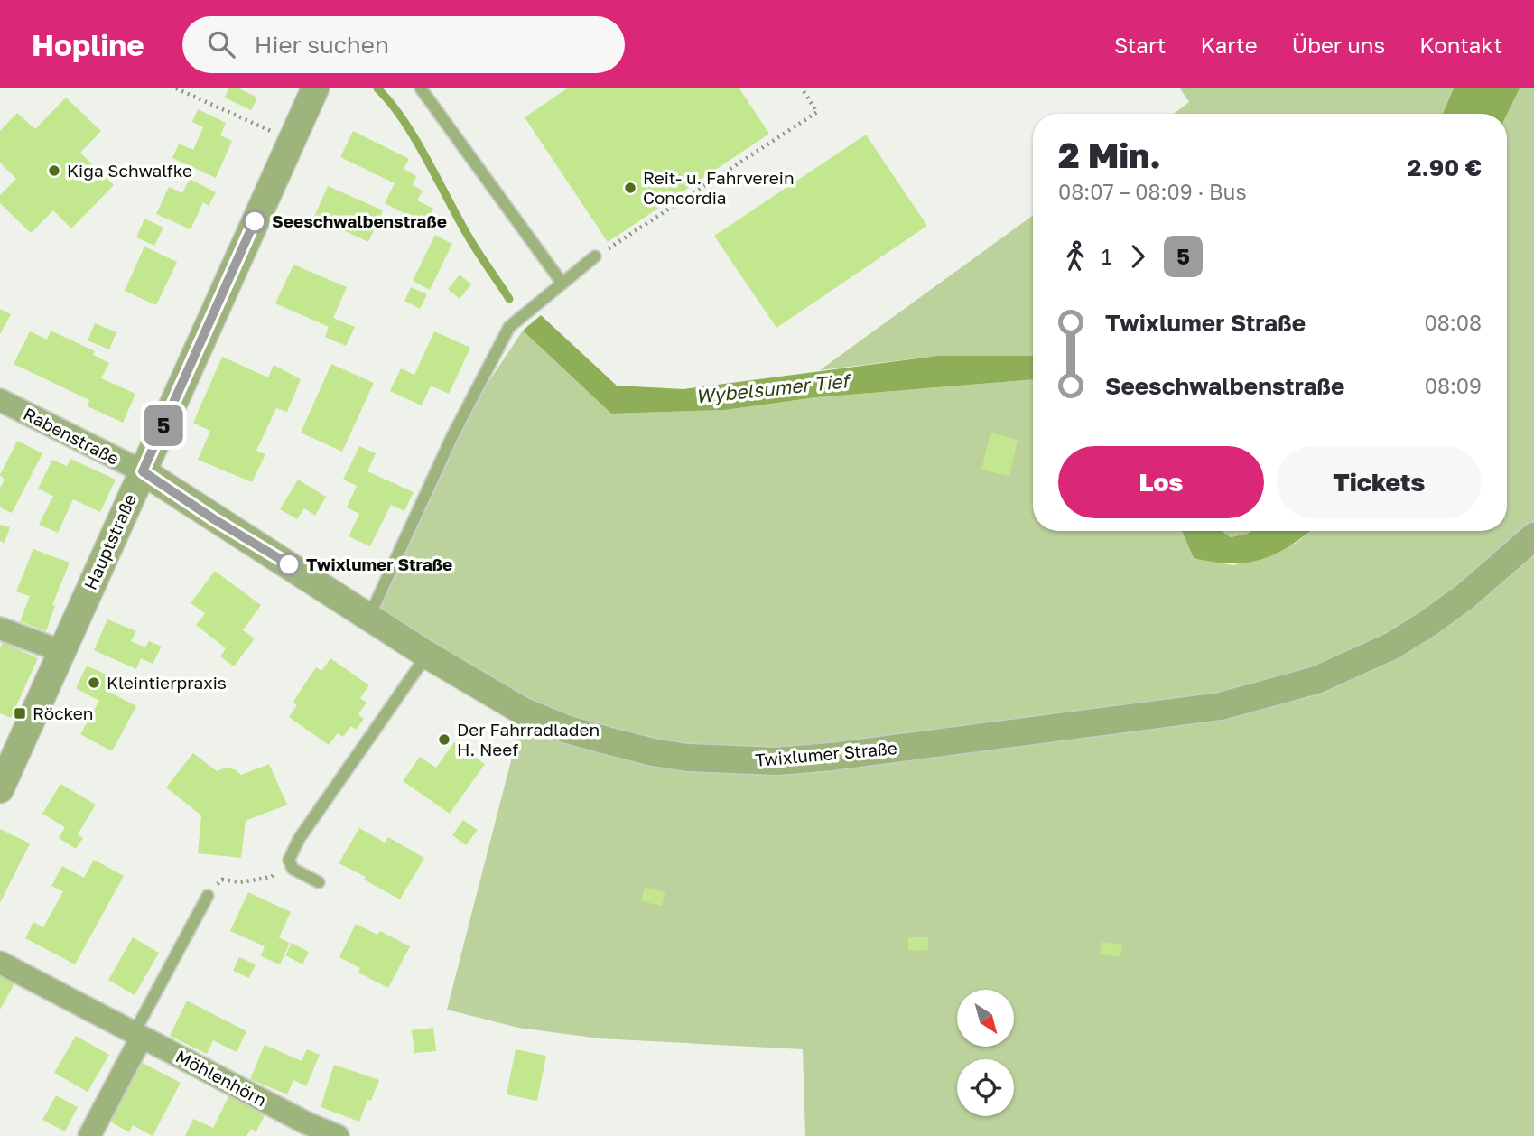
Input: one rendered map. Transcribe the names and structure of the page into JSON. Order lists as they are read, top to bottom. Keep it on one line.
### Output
{"streets":{"street":["Rabenstraße","Hauptstraße","Twixlumer Straße","Möhlenhörn"]},"crossings":[["Rabenstraße","Hauptstraße"],["Rabenstraße","Twixlumer Straße"],["Hauptstraße","Twixlumer Straße"]],"water":["Wybelsumer Tief"],"places":{"other":["Kiga Schwalfke","Reit- u. Fahrverein Concordia","Seeschwalbenstraße","Twixlumer Straße","Kleintierpraxis","Der Fahrradladen H. Neef"],"transit":["Röcken"]},"lines":["bus line 5"],"north":"bottom right","page":{"header":"Hopline","search":"Hier suchen","nav":["Start","Karte","Über uns","Kontakt"],"on_map":"5","heading":["2 Min.","08:07 – 08:09 · Bus","2.90 €"],"legs":["1","5"],"list":[{"name":"Twixlumer Straße","value":"08:08"},{"name":"Seeschwalbenstraße","value":"08:09"}],"buttons":["Los","Tickets"]}}
